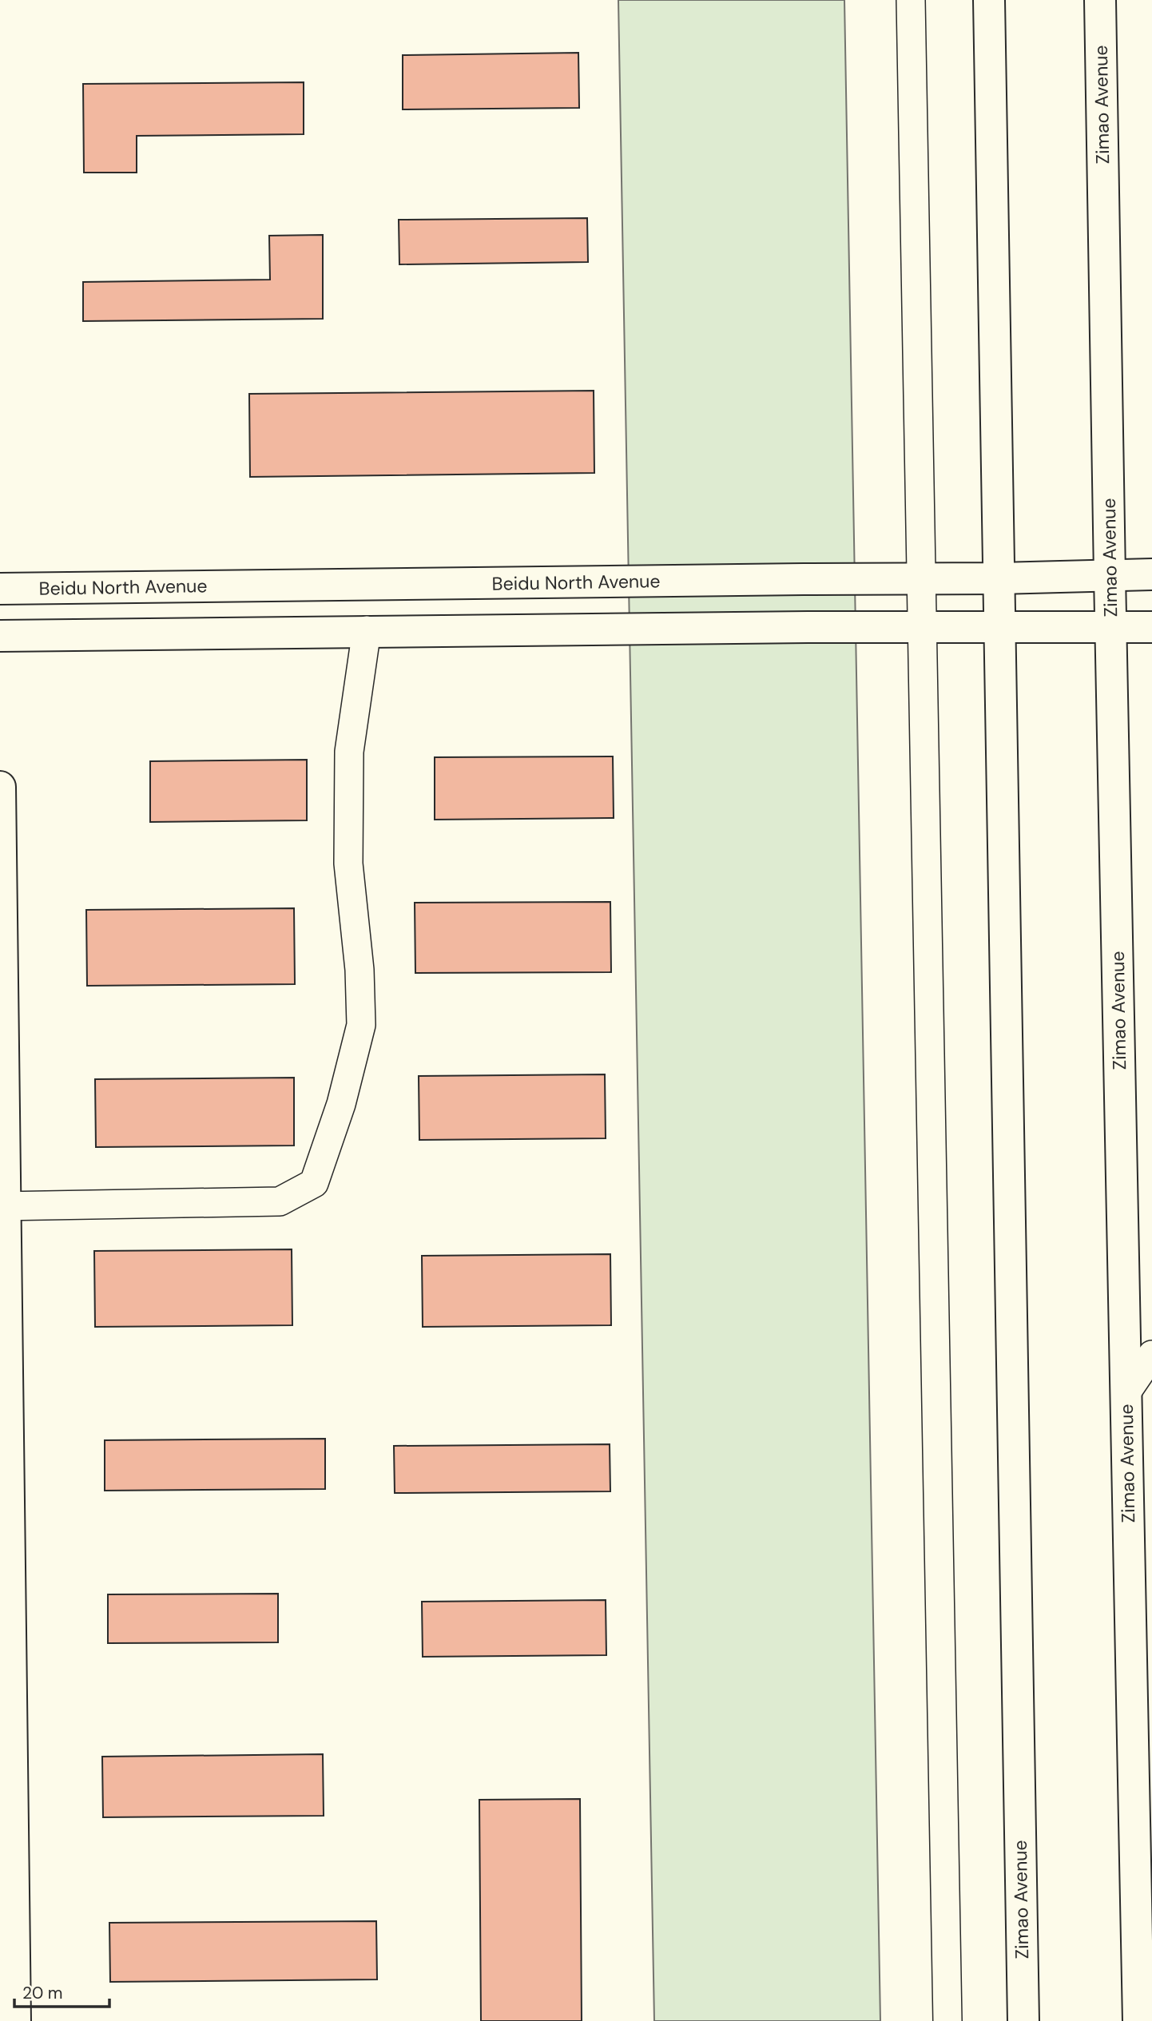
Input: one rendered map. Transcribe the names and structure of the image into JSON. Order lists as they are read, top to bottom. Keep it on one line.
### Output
{"streets":{"main road":["Zimao Avenue","Beidu North Avenue"]},"crossings":[["Zimao Avenue","Beidu North Avenue"]],"scale_bar":"20 m"}
